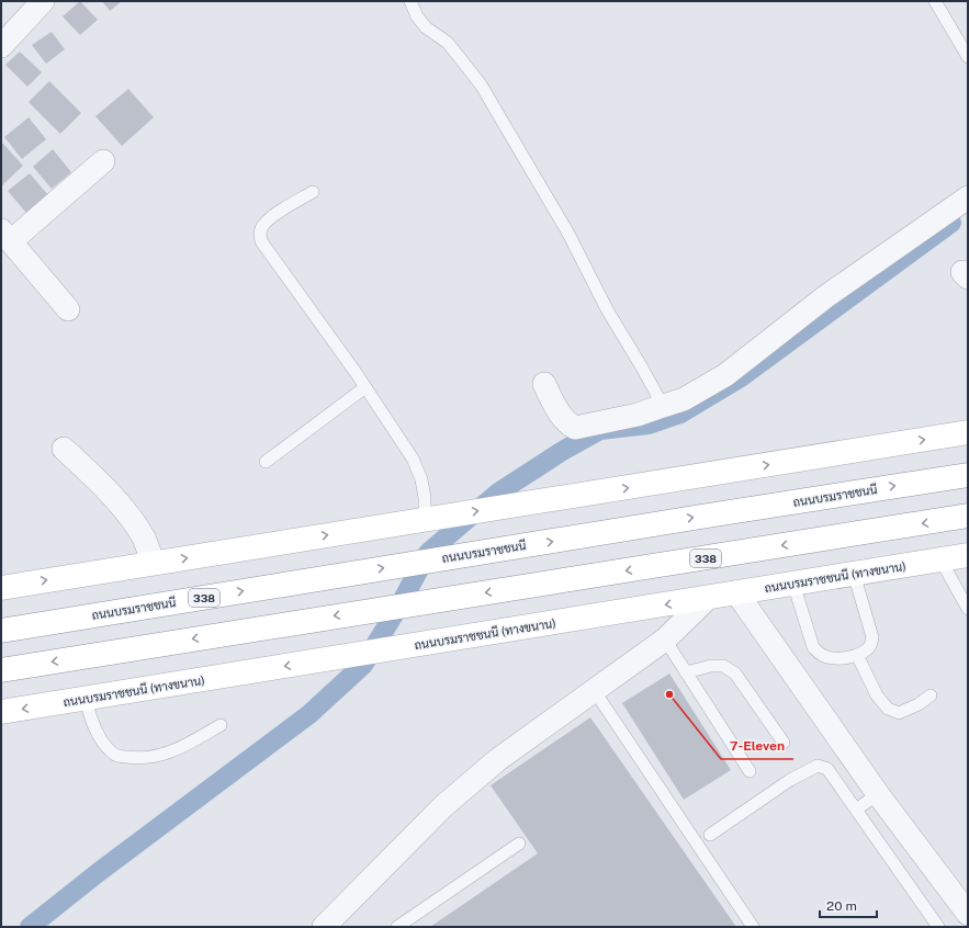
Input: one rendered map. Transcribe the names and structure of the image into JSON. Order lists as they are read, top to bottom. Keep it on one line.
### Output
{"streets":{"main road":["ถนนบรมราชชนนี","338","ถนนบรมราชชนนี (ทางขนาน)"]},"places":["7-Eleven"],"scale_bar":"20 m"}
